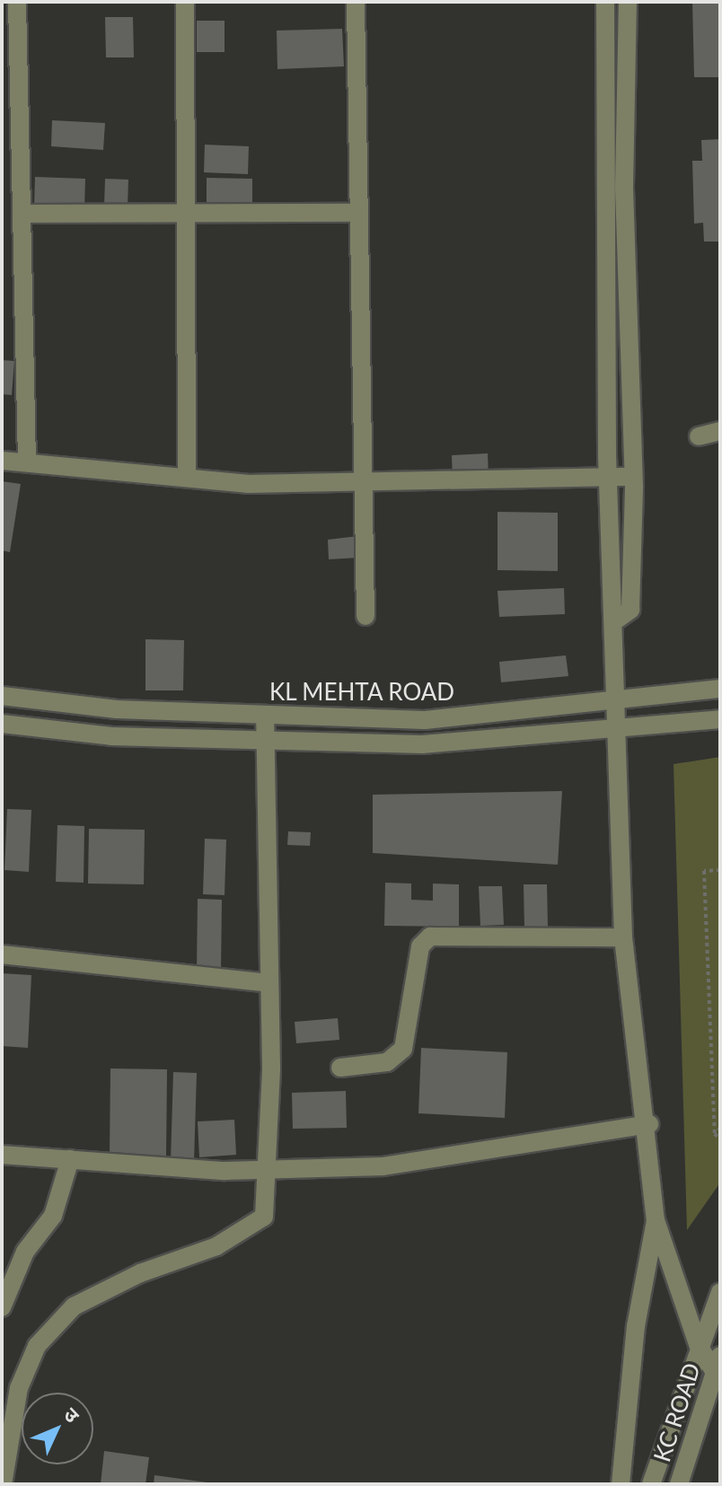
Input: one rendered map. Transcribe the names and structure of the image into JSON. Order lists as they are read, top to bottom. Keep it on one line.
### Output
{"streets":{"street":["KL MEHTA ROAD","KC ROAD"]},"north":"top right"}
